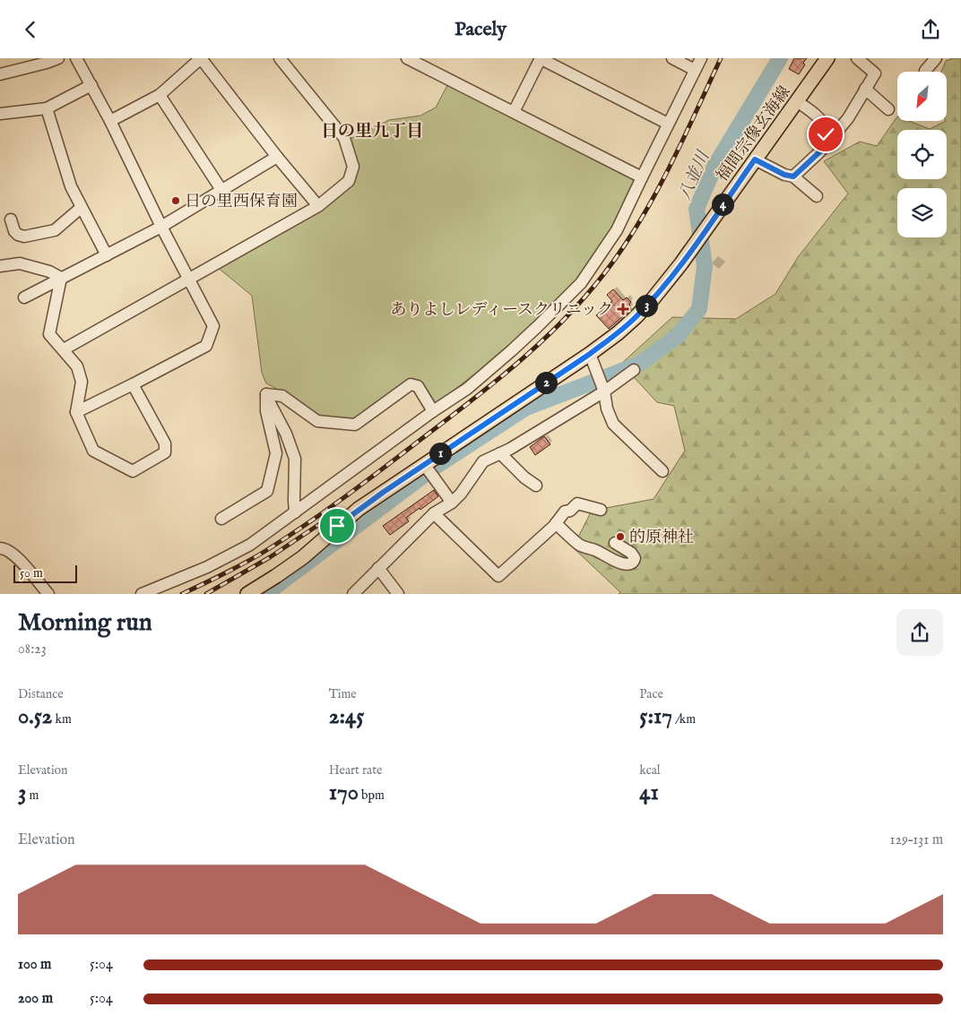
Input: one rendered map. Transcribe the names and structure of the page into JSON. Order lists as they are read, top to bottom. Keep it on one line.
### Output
{"streets":{"main road":["福間宗像玄海線"]},"districts":["日の里九丁目"],"water":["八並川"],"places":{"other":["日の里西保育園","的原神社"],"health":["ありよしレディースクリニック"]},"scale_bar":"50 m","north":"bottom left","page":{"header":"Pacely","pins":["4","3","2","1"],"scale":"50 m","heading":["Morning run","08:23"],"stats":[["Distance","0.52 km"],["Time","2:45"],["Pace","5:17 /km"],["Elevation","3 m"],["Heart rate","170 bpm"],["kcal","41"]],"chart":["Elevation","129–131 m"],"list":[{"name":"100 m","note":"5:04"},{"name":"200 m","note":"5:04"}]}}
